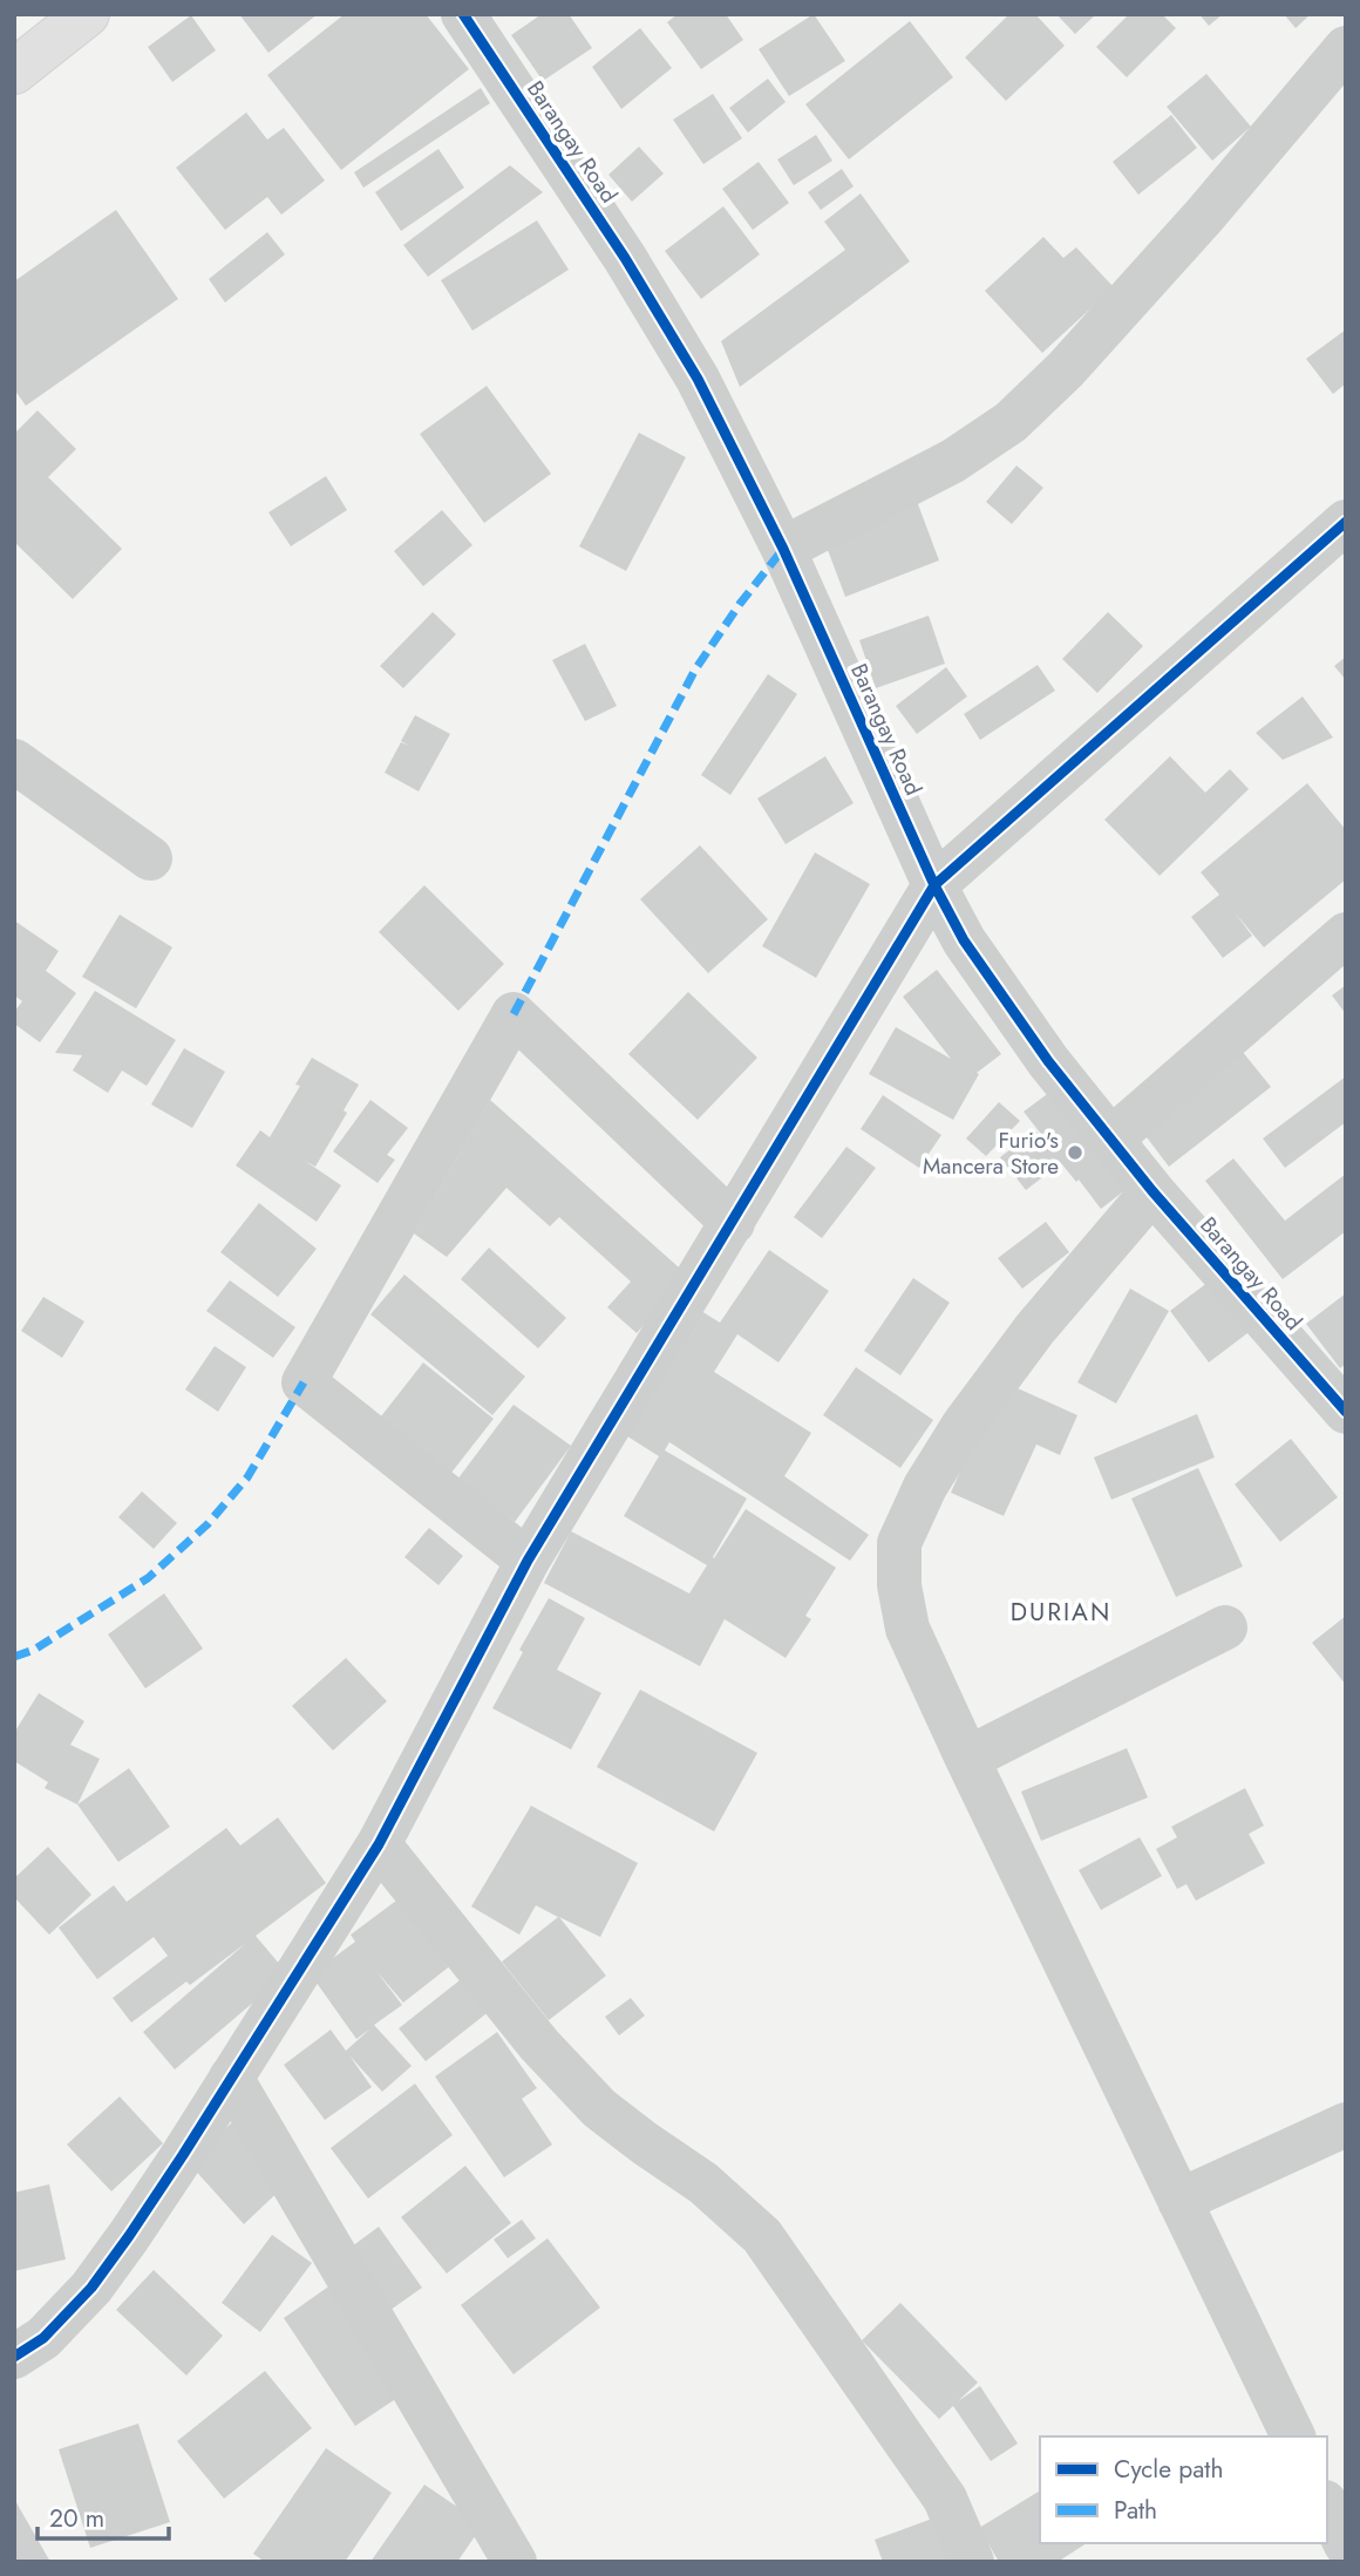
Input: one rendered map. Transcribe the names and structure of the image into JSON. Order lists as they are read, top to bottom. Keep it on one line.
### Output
{"streets":{"street":["Barangay Road"]},"districts":["DURIAN"],"places":["Furio's Mancera Store"],"legend":["Cycle path","Path"],"scale_bar":"20 m"}
